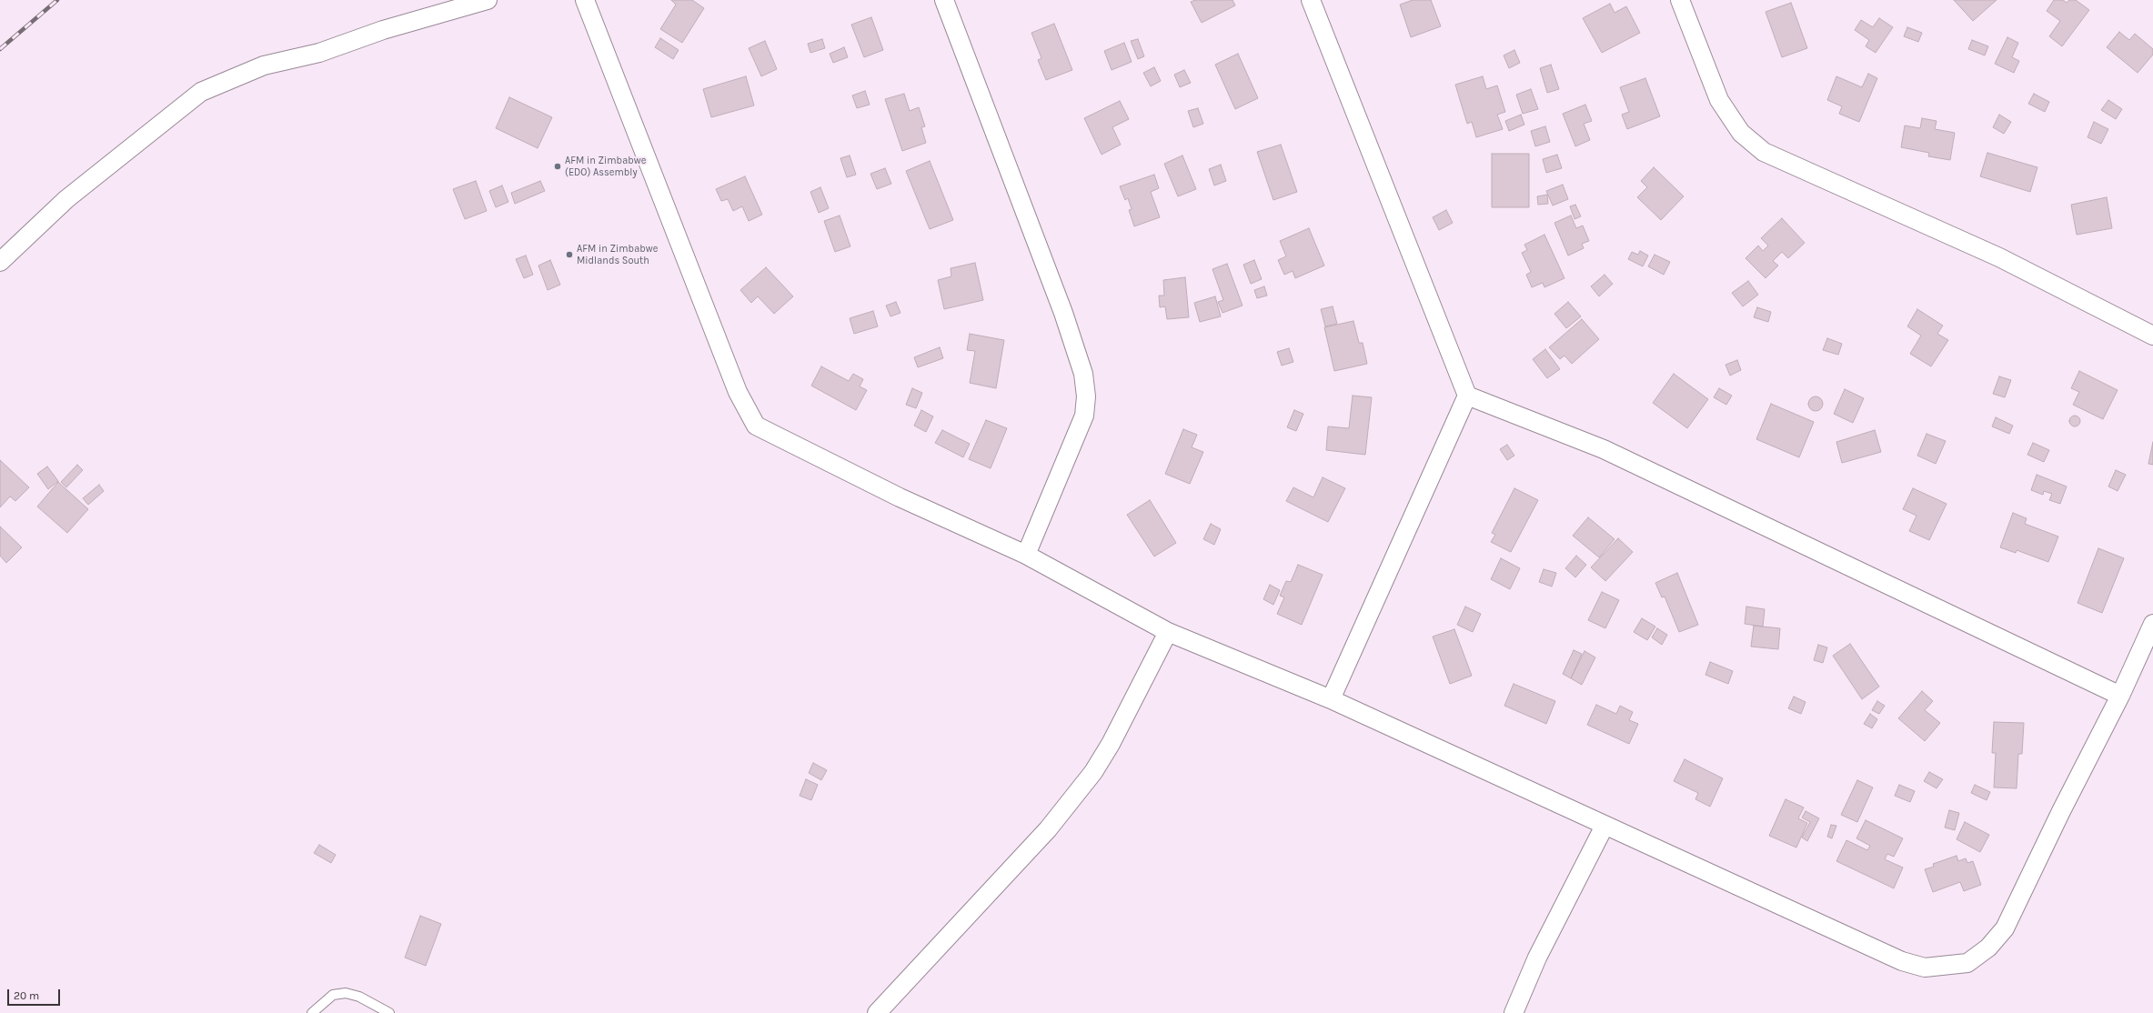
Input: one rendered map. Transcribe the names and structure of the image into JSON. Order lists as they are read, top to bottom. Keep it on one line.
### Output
{"places":["AFM in Zimbabwe (EDO) Assembly","AFM in Zimbabwe Midlands South"],"scale_bar":"20 m"}
